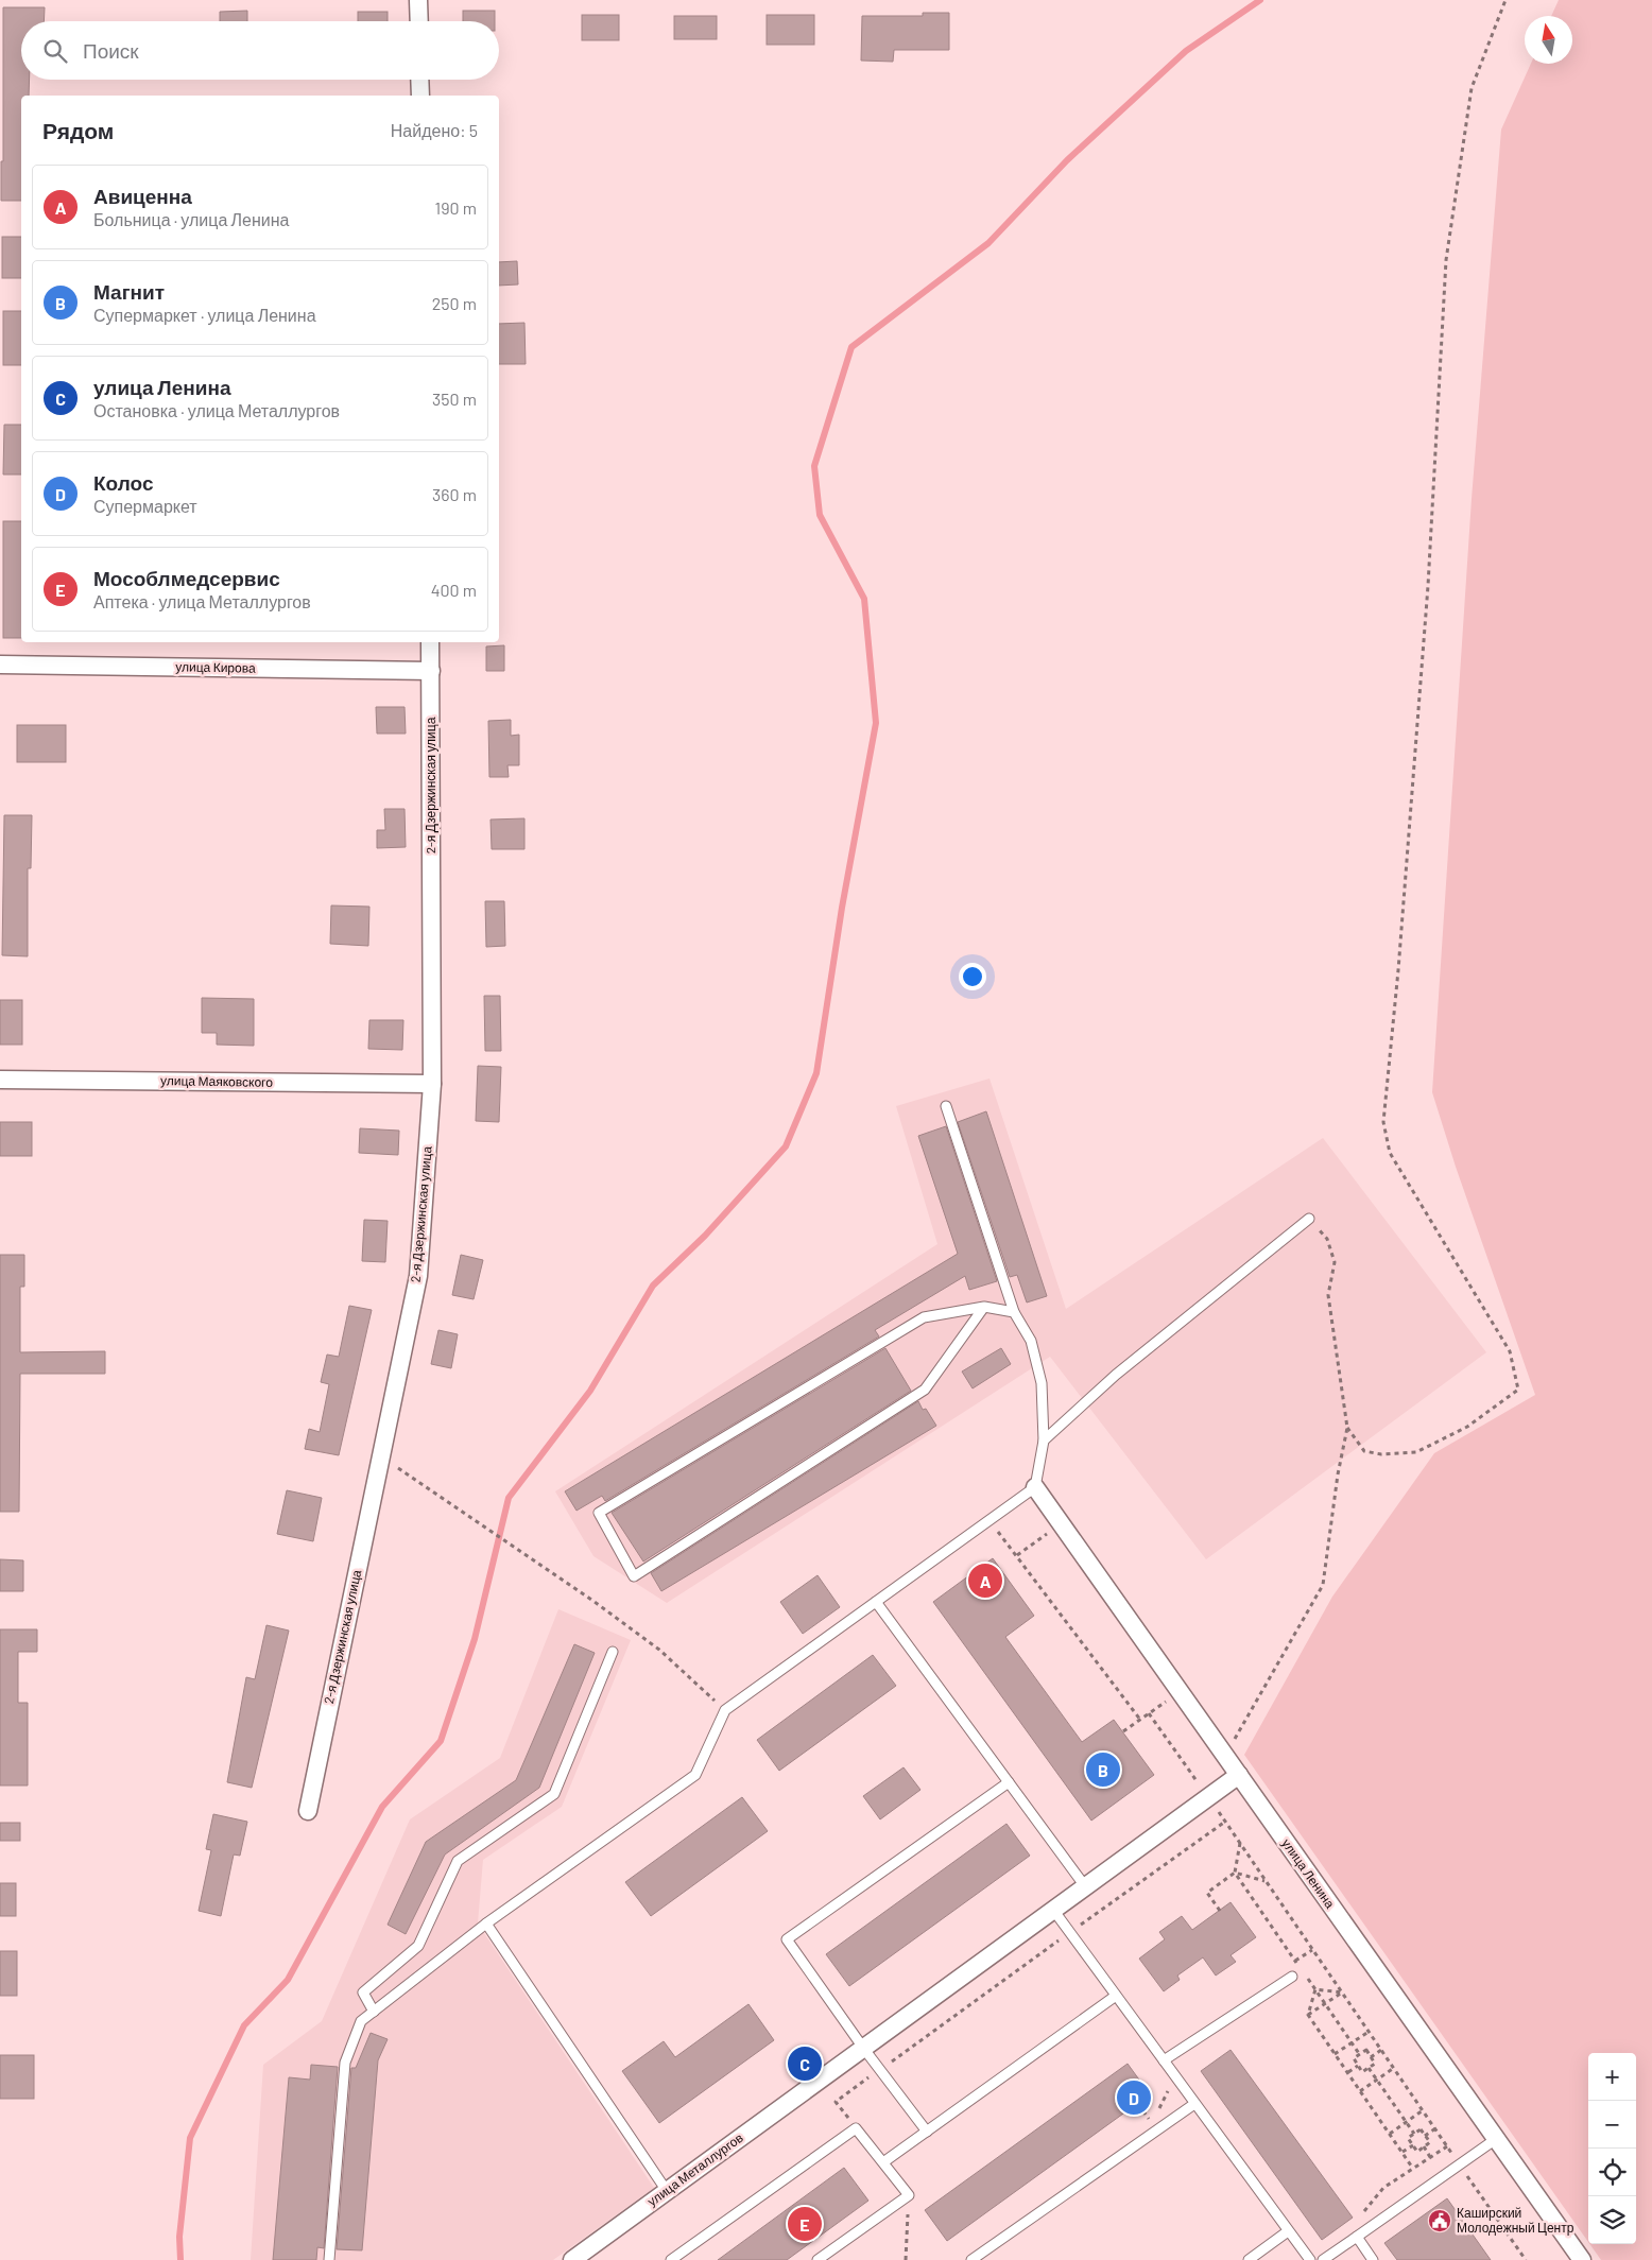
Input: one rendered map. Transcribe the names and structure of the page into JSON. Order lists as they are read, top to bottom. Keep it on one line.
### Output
{"streets":{"street":["улица Кирова","2-я Дзержинская улица","улица Маяковского","улица Ленина","улица Металлургов"]},"crossings":[["улица Кирова","2-я Дзержинская улица"],["2-я Дзержинская улица","улица Маяковского"],["улица Ленина","улица Металлургов"]],"places":{"public building":["Каширский Молодежный Центр"]},"north":"top","page":{"search":"Поиск","heading":["Рядом","Найдено: 5"],"list":[{"mark":"A","name":"Авиценна","note":"Больница · улица Ленина","value":"190 m"},{"mark":"B","name":"Магнит","note":"Супермаркет · улица Ленина","value":"250 m"},{"mark":"C","name":"улица Ленина","note":"Остановка · улица Металлургов","value":"350 m"},{"mark":"D","name":"Колос","note":"Супермаркет","value":"360 m"},{"mark":"E","name":"Мособлмедсервис","note":"Аптека · улица Металлургов","value":"400 m"}],"pins":["A","B","C","D","E"],"map_buttons":["+","−"]}}
